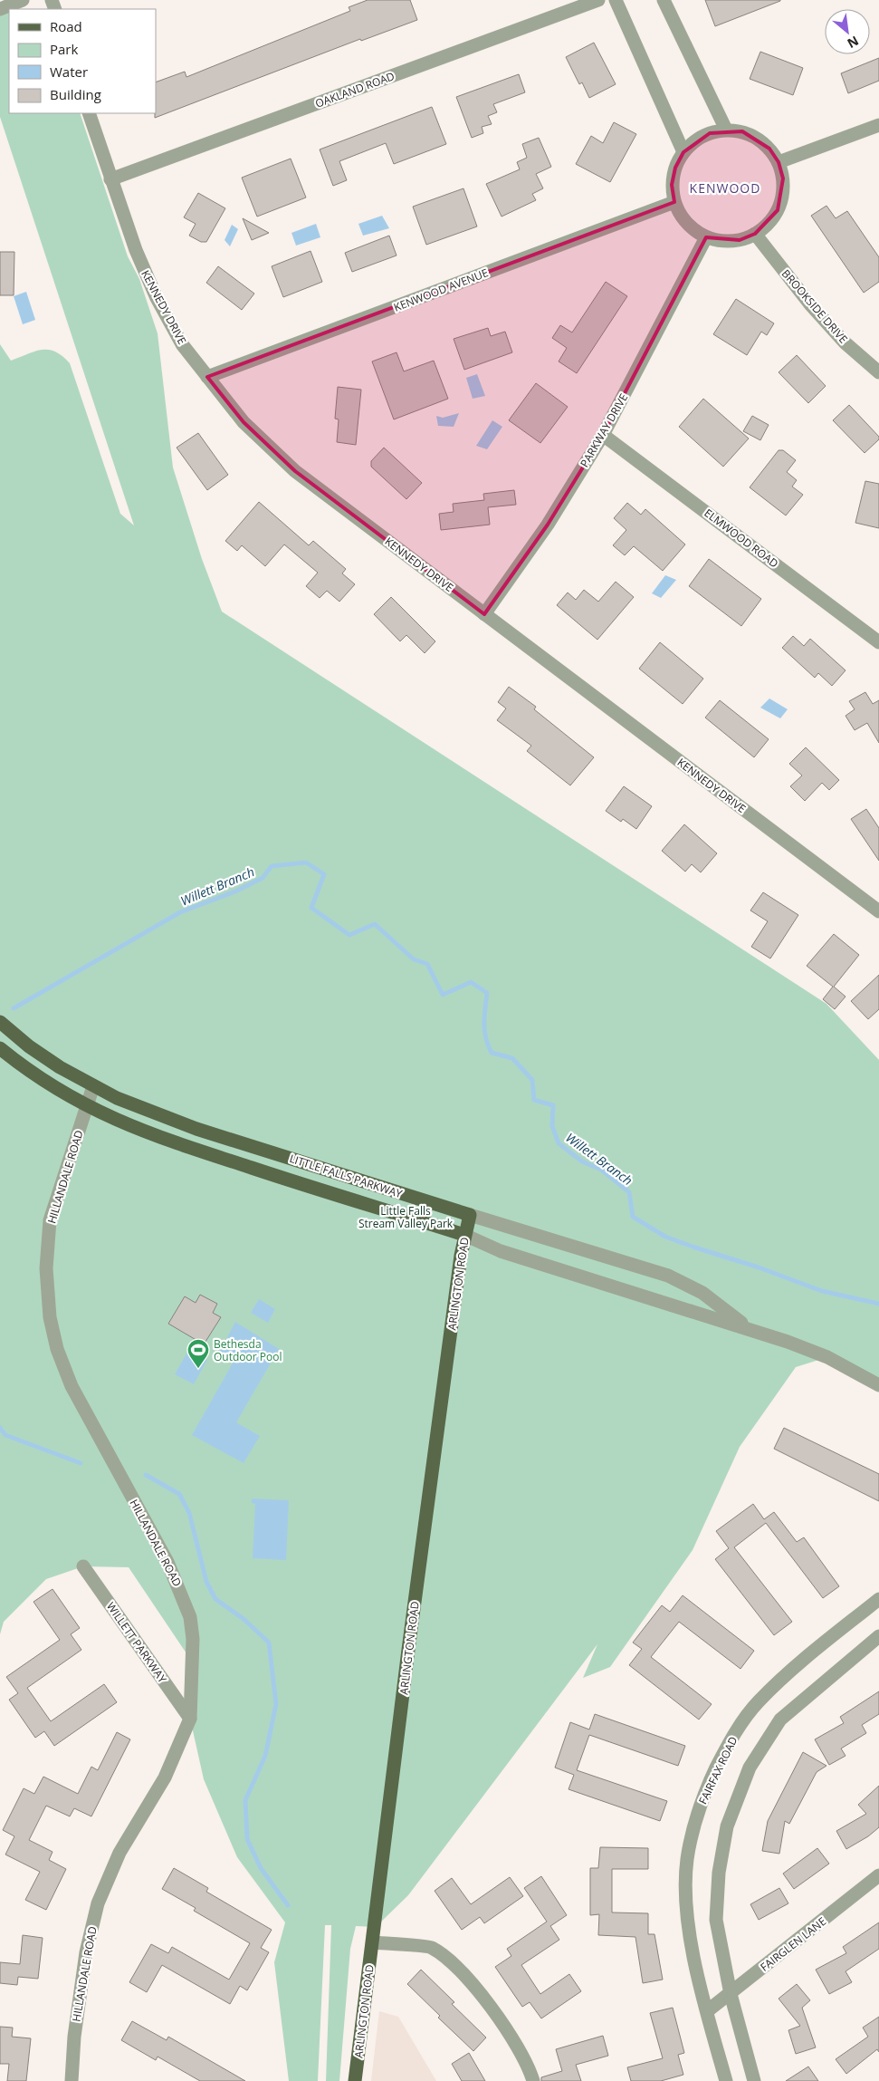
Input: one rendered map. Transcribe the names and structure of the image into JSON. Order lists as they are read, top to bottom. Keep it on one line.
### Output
{"streets":{"main road":["LITTLE FALLS PARKWAY","ARLINGTON ROAD"],"street":["OAKLAND ROAD","KENWOOD AVENUE","BROOKSIDE DRIVE","KENNEDY DRIVE","PARKWAY DRIVE","ELMWOOD ROAD","HILLANDALE ROAD","WILLETT PARKWAY","FAIRFAX ROAD","FAIRGLEN LANE"]},"crossings":[["OAKLAND ROAD","KENNEDY DRIVE"],["KENWOOD AVENUE","BROOKSIDE DRIVE"],["KENWOOD AVENUE","KENNEDY DRIVE"],["KENWOOD AVENUE","PARKWAY DRIVE"],["BROOKSIDE DRIVE","PARKWAY DRIVE"],["KENNEDY DRIVE","PARKWAY DRIVE"],["PARKWAY DRIVE","ELMWOOD ROAD"],["LITTLE FALLS PARKWAY","HILLANDALE ROAD"],["LITTLE FALLS PARKWAY","ARLINGTON ROAD"],["HILLANDALE ROAD","WILLETT PARKWAY"],["FAIRFAX ROAD","FAIRGLEN LANE"]],"districts":["KENWOOD"],"water":["Willett Branch"],"parks":["Little Falls Stream Valley Park"],"places":{"sports":["Bethesda Outdoor Pool"]},"legend":["Road","Park","Water","Building"],"north":"bottom right"}
